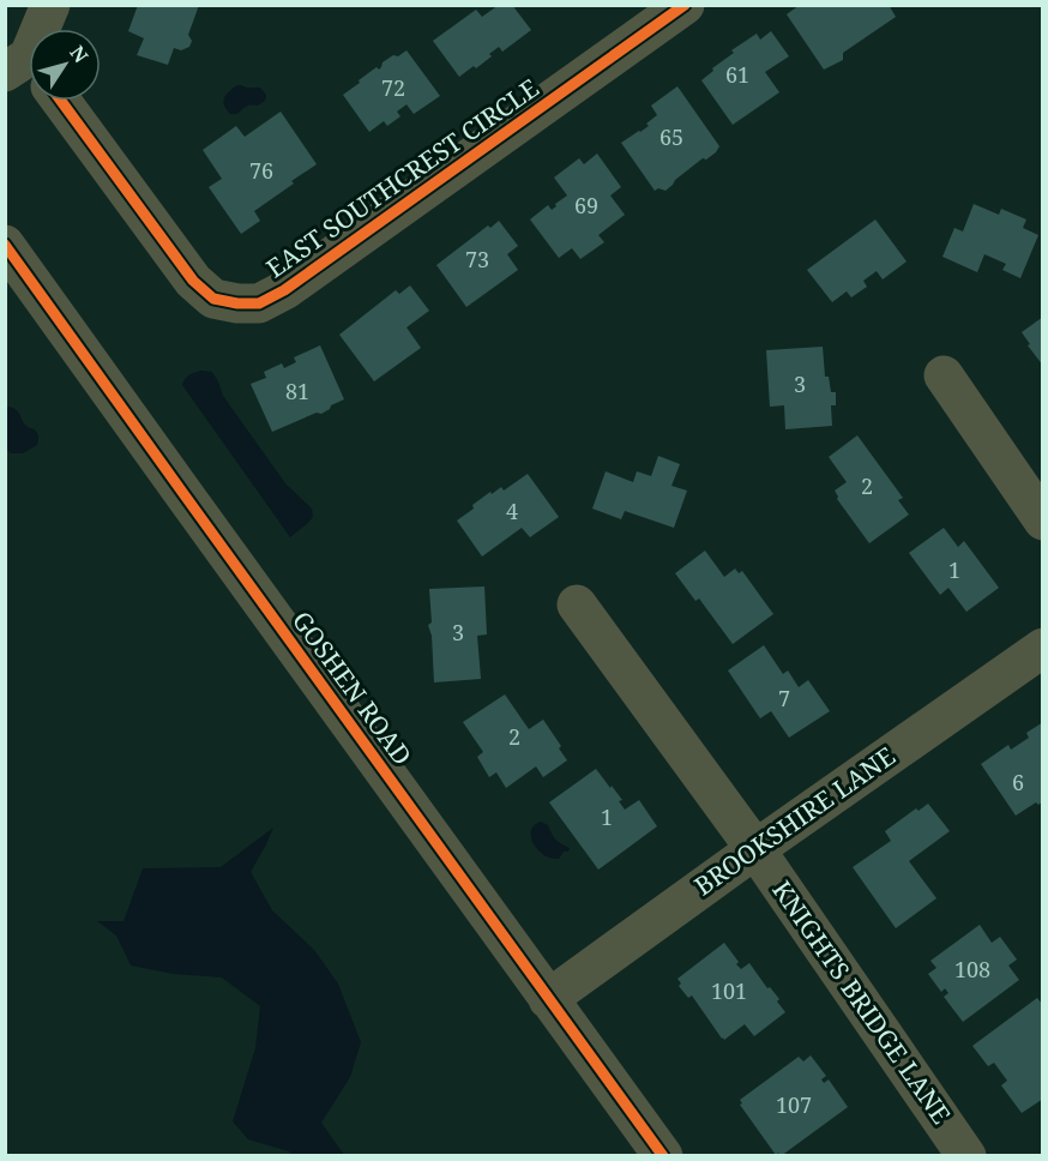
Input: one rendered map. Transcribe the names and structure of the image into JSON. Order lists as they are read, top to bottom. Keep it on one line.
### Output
{"streets":{"street":["EAST SOUTHCREST CIRCLE","GOSHEN ROAD","BROOKSHIRE LANE","KNIGHTS BRIDGE LANE"]},"crossings":[["GOSHEN ROAD","BROOKSHIRE LANE"],["BROOKSHIRE LANE","KNIGHTS BRIDGE LANE"]],"house_numbers":["61","72","65","76","69","73","3","81","2","4","1","3","7","2","6","1","108","101","107"],"north":"top right"}
